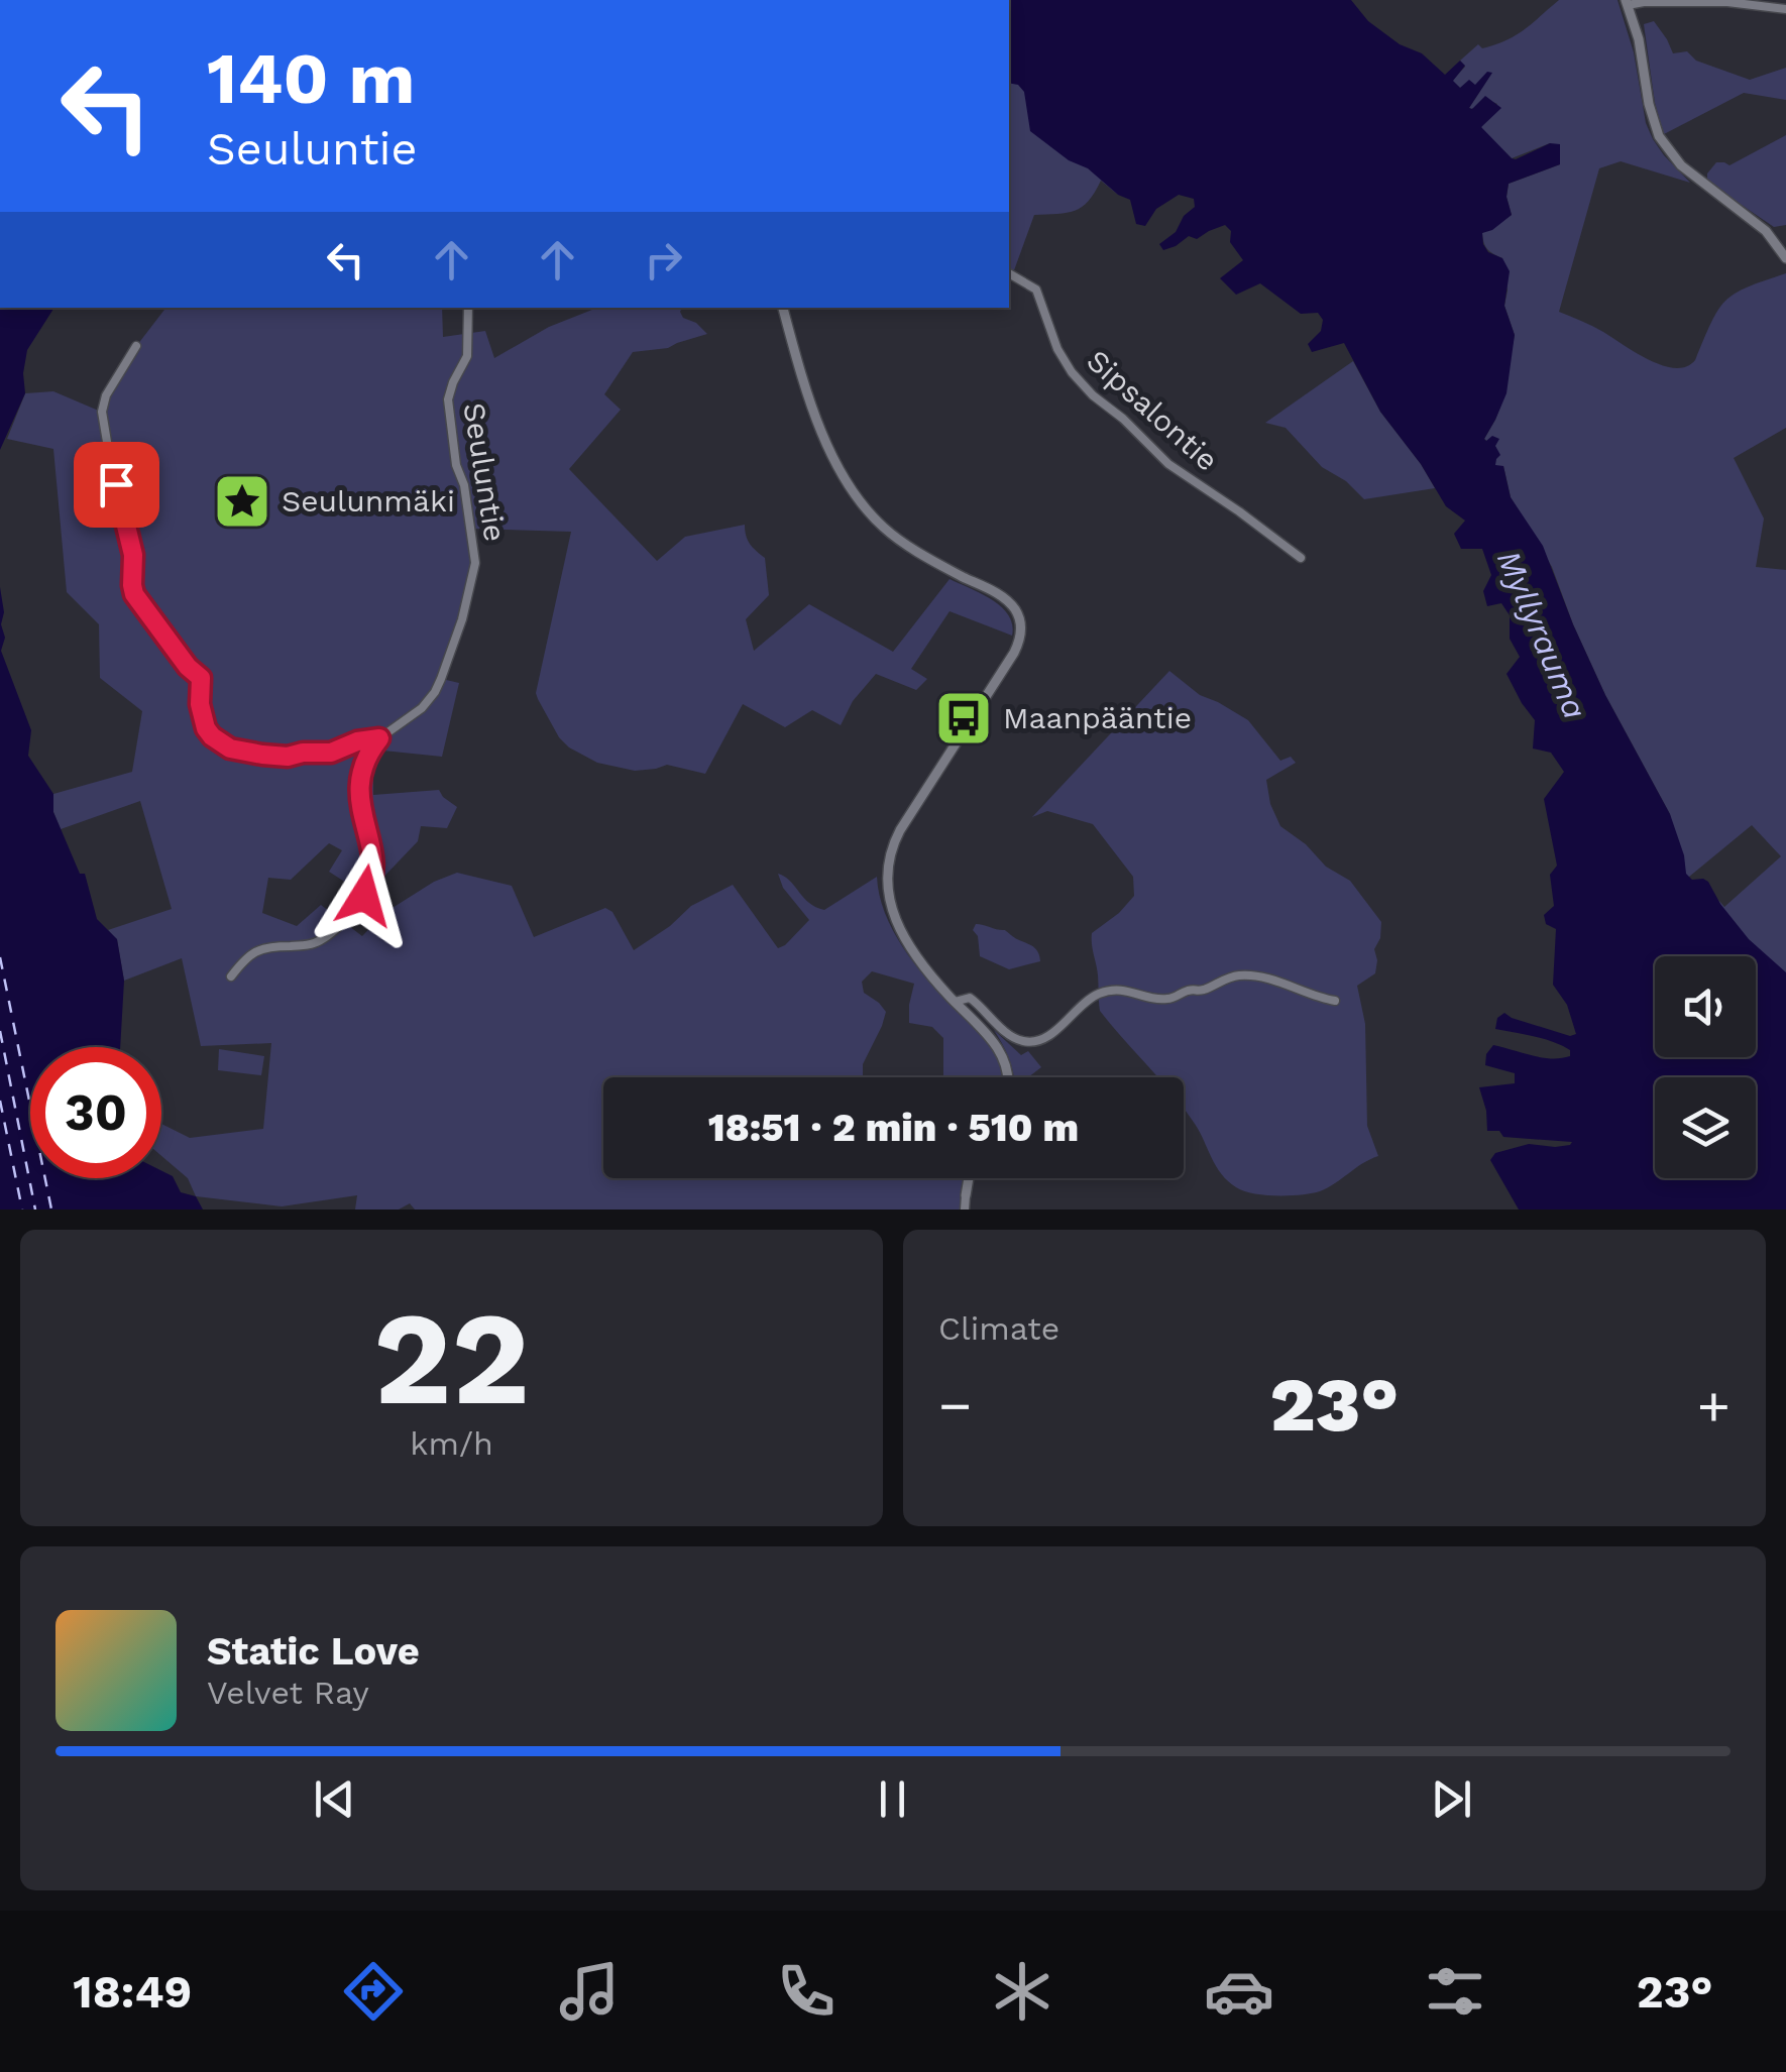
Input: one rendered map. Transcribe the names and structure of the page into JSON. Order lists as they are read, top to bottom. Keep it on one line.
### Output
{"streets":{"street":["Sipsalontie","Seuluntie"]},"water":["Myllyrauma"],"places":{"place":["Seulunmäki"],"bus stop":["Maanpääntie"]},"page":{"turn":["140 m","Seuluntie"],"limit":"30","trip":"18:51 · 2 min · 510 m","tile":[["22","km/h"],"Climate"],"heat":["−","23°","+"],"song":["Static Love","Velvet Ray"],"tabs":["18:49","23°"]}}
